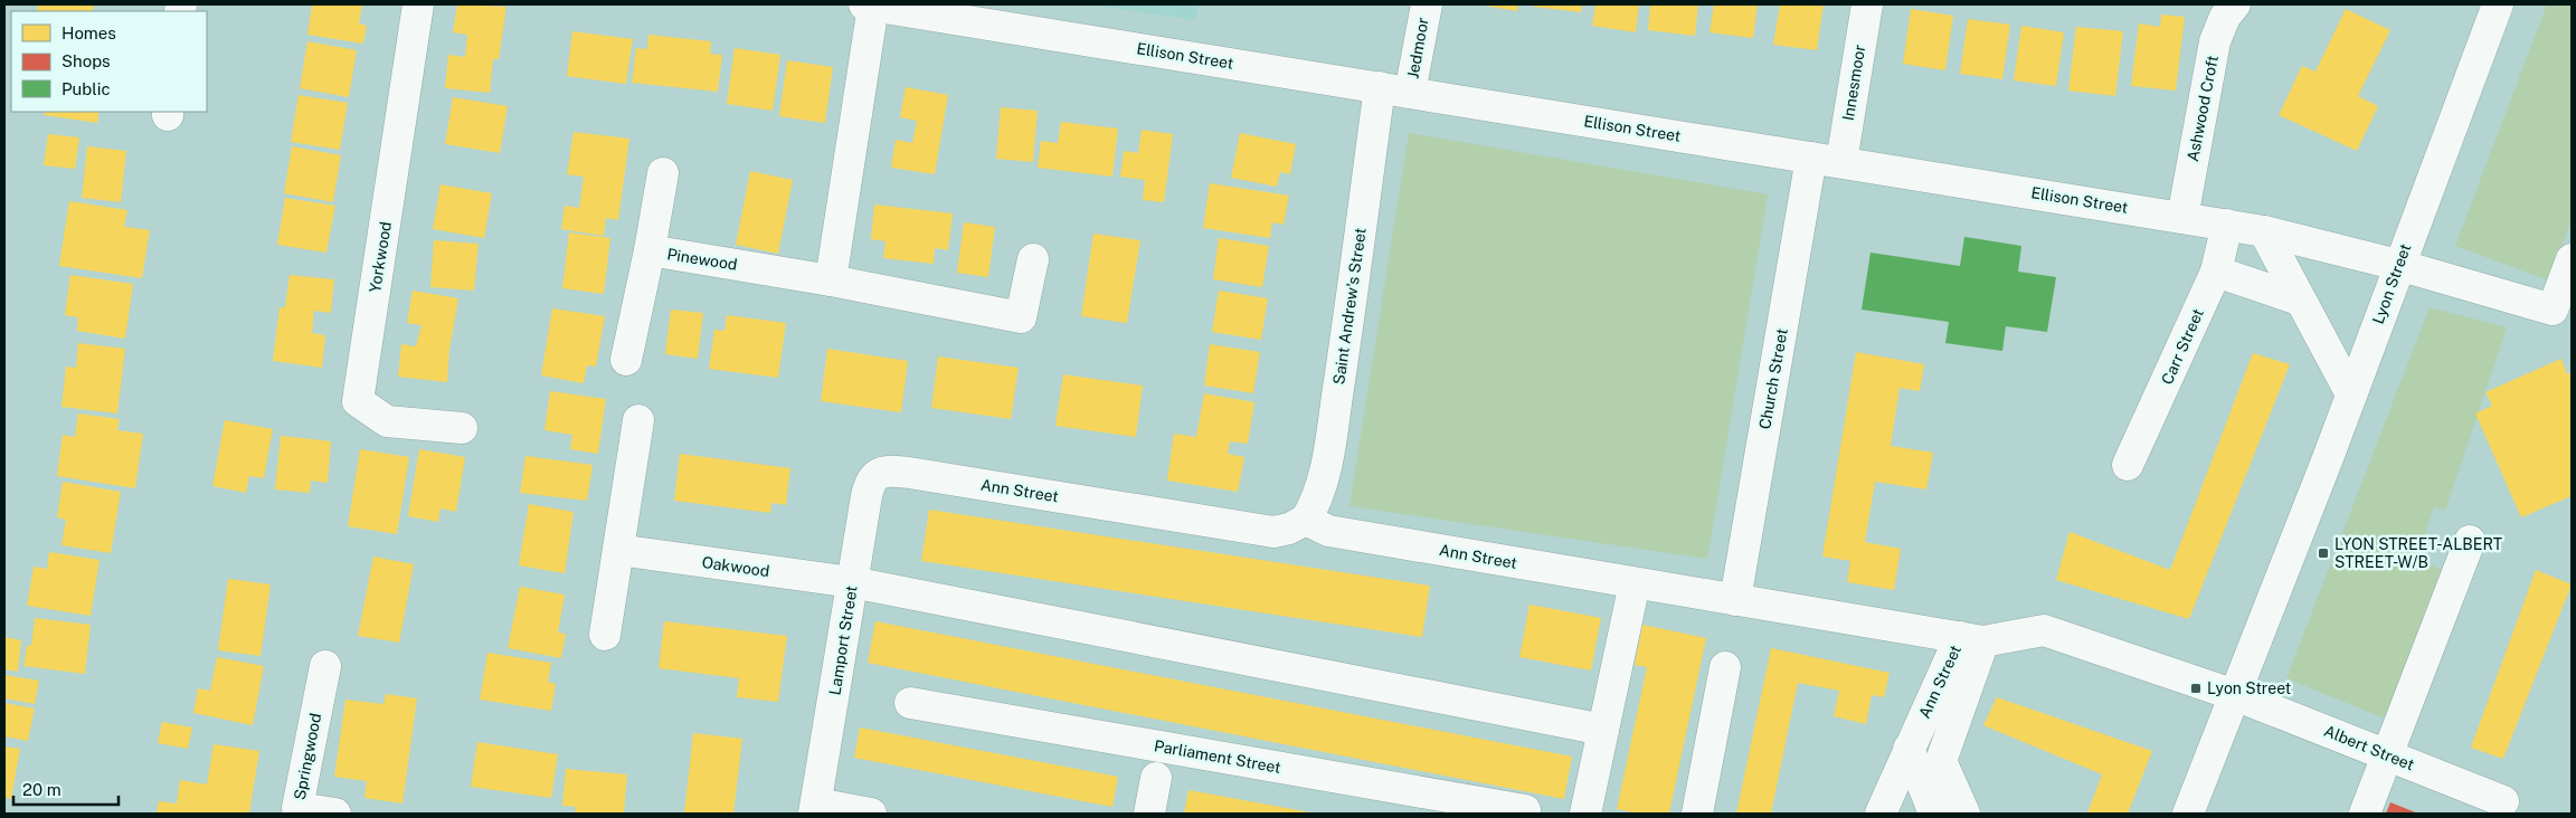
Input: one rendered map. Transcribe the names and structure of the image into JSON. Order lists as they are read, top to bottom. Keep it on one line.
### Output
{"streets":{"street":["Jedmoor","Ellison Street","Innesmoor","Ashwood Croft","Yorkwood","Pinewood","Lyon Street","Saint Andrew's Street","Carr Street","Church Street","Ann Street","Oakwood","Lamport Street","Albert Street","Springwood","Parliament Street"]},"crossings":[["Jedmoor","Ellison Street"],["Ellison Street","Innesmoor"],["Ellison Street","Ashwood Croft"],["Ellison Street","Lyon Street"],["Ellison Street","Saint Andrew's Street"],["Ellison Street","Carr Street"],["Ellison Street","Church Street"],["Lyon Street","Albert Street"],["Saint Andrew's Street","Ann Street"],["Church Street","Ann Street"],["Ann Street","Lamport Street"],["Ann Street","Albert Street"],["Oakwood","Lamport Street"]],"places":{"transit":["LYON STREET-ALBERT STREET-W/B","Lyon Street"]},"legend":["Homes","Shops","Public"],"scale_bar":"20 m"}
